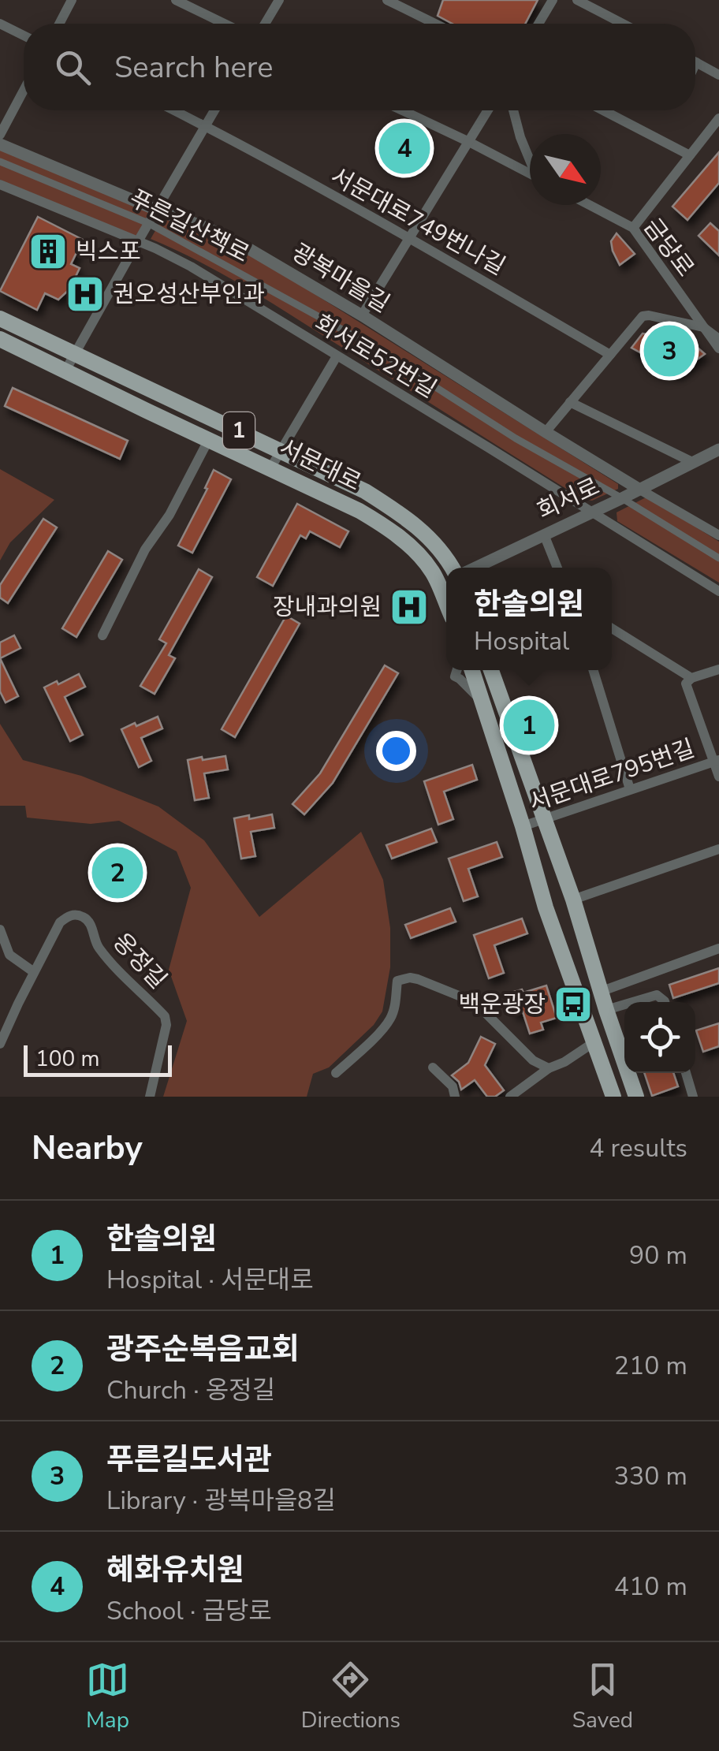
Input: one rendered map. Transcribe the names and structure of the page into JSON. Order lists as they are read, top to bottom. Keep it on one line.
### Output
{"streets":{"main road":["1","서문대로"],"street":["서문대로749번나길","푸른길산책로","금당로","광복마을길","회서로52번길","회서로","서문대로795번길","옹정길"]},"crossings":[["푸른길산책로","회서로"],["광복마을길","회서로"],["회서로52번길","회서로"]],"places":{"building":["빅스포"],"hospital":["권오성산부인과","장내과의원"],"bus stop":["백운광장"]},"scale_bar":"100 m","north":"bottom right","page":{"search":"Search here","pins":["4","3","1","2"],"popup":["한솔의원","Hospital"],"scale":"100 m","heading":["Nearby","4 results"],"list":[{"mark":"1","name":"한솔의원","note":"Hospital · 서문대로","value":"90 m"},{"mark":"2","name":"광주순복음교회","note":"Church · 옹정길","value":"210 m"},{"mark":"3","name":"푸른길도서관","note":"Library · 광복마을8길","value":"330 m"},{"mark":"4","name":"혜화유치원","note":"School · 금당로","value":"410 m"}],"nav":["Map","Directions","Saved"]}}
